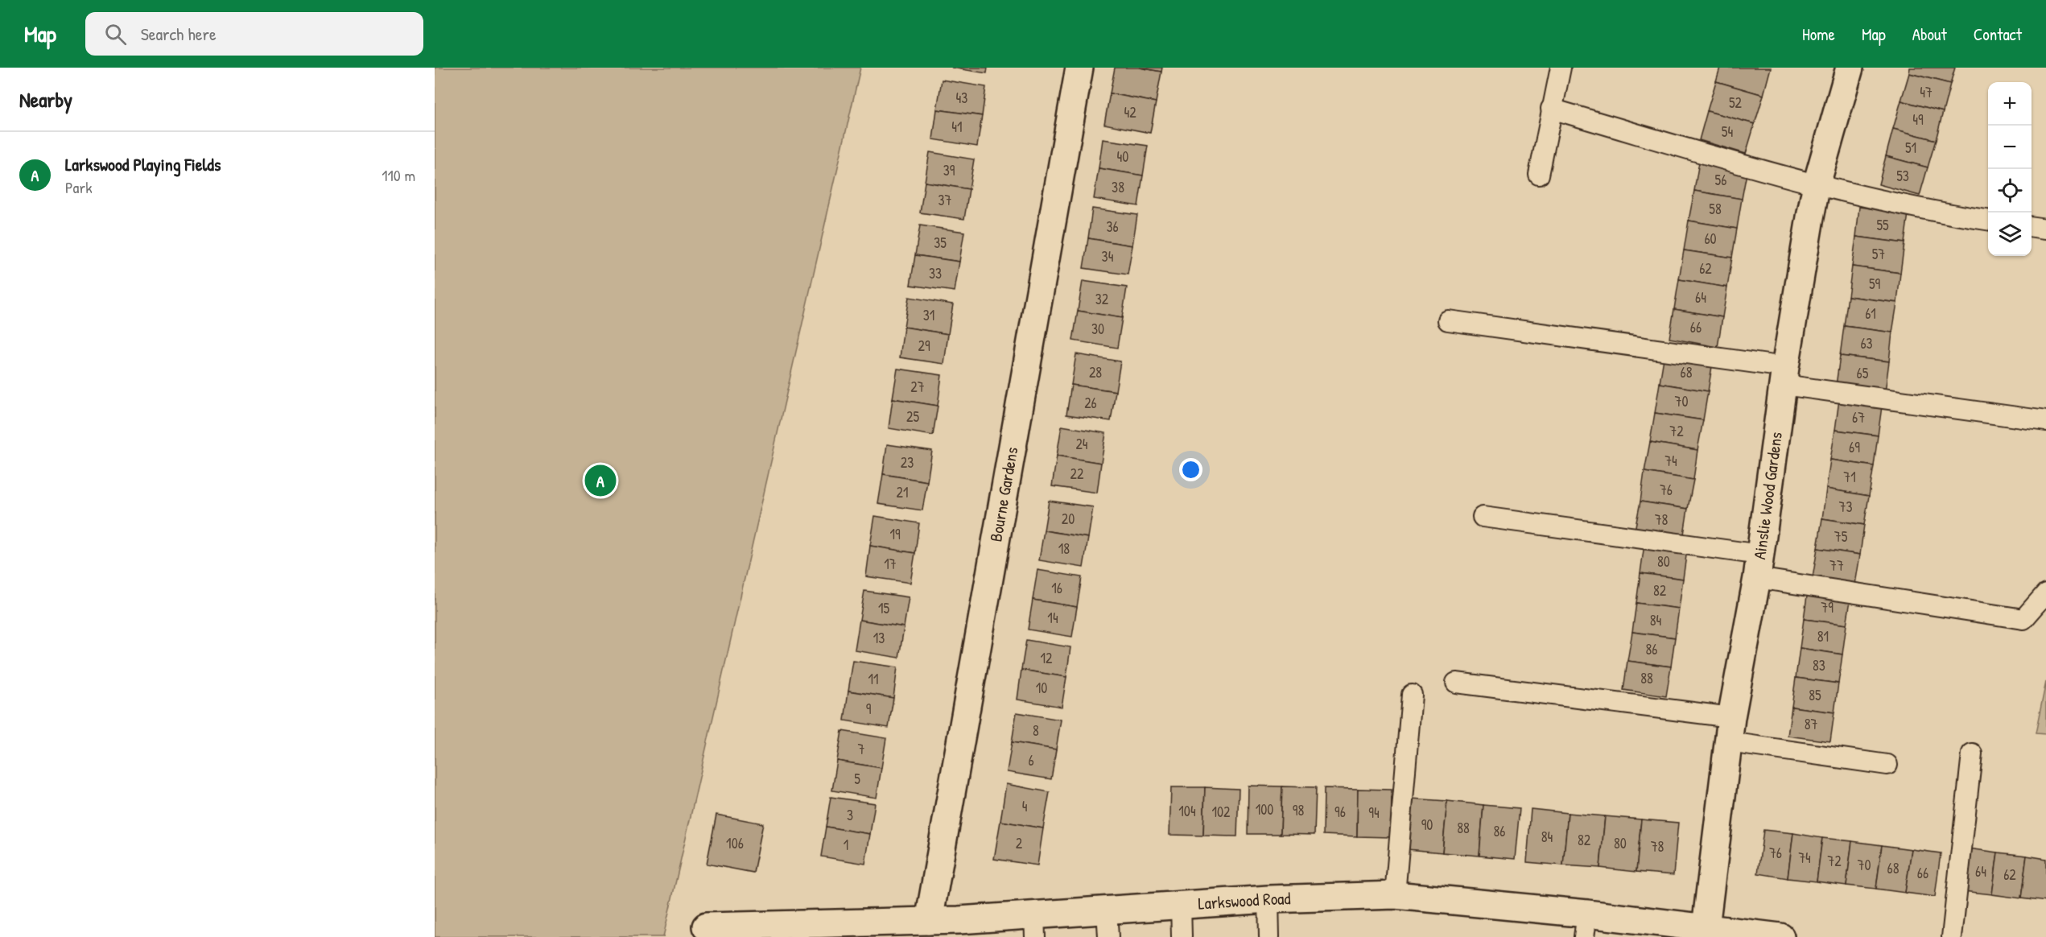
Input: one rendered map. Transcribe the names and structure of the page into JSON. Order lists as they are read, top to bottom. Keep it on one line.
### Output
{"streets":{"street":["Bourne Gardens","Ainslie Wood Gardens","Larkswood Road"]},"crossings":[["Bourne Gardens","Larkswood Road"],["Ainslie Wood Gardens","Larkswood Road"]],"house_numbers":["47","43","52","42","49","41","54","51","40","39","53","56","38","37","58","55","36","60","35","57","34","62","33","59","64","32","61","31","66","30","63","29","28","68","65","27","70","26","25","67","72","24","69","74","23","22","71","76","21","73","20","78","19","75","18","80","17","77","16","82","79","15","14","84","81","13","86","12","83","88","11","10","85","9","87","8","7","6","5","4","100","98","104","102","96","94","3","90","88","86","84","82","106","2","80","1","78","76","74","72","70","68","64","66","62"],"page":{"header":"Map","search":"Search here","nav":["Home","Map","About","Contact"],"heading":"Nearby","map_buttons":["+","−"],"list":[{"mark":"A","name":"Larkswood Playing Fields","note":"Park","value":"110 m"}],"pins":"A"}}
